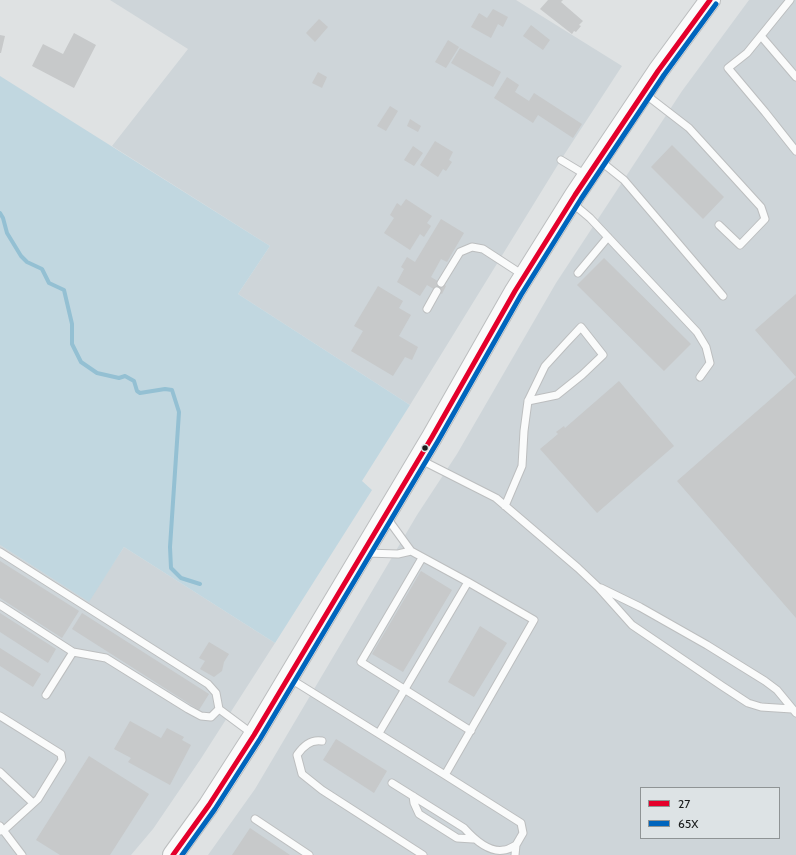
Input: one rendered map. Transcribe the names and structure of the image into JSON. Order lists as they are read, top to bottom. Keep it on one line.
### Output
{"lines":["transit line 27","transit line 65X"],"legend":["27","65X"]}
